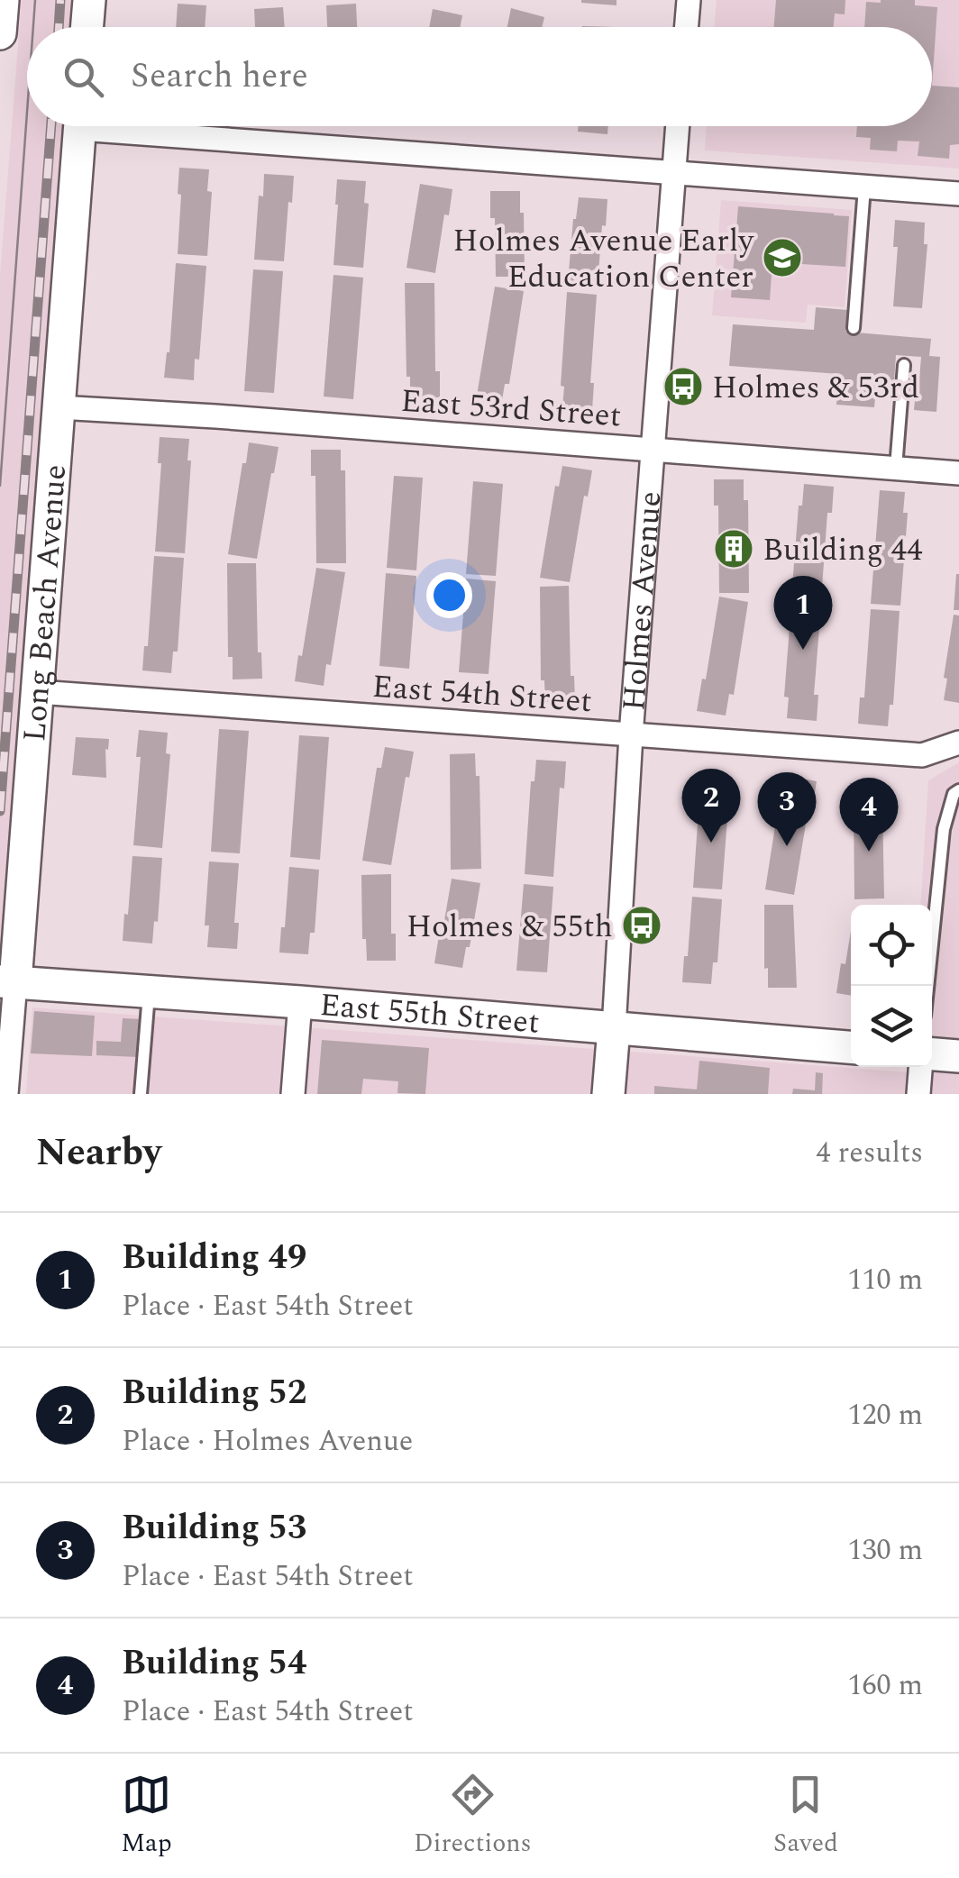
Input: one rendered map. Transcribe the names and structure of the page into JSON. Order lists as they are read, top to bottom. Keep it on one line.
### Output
{"streets":{"street":["East 53rd Street","Long Beach Avenue","Holmes Avenue","East 54th Street","East 55th Street"]},"crossings":[["East 53rd Street","Long Beach Avenue"],["East 53rd Street","Holmes Avenue"],["Long Beach Avenue","East 54th Street"],["Long Beach Avenue","East 55th Street"],["Holmes Avenue","East 54th Street"],["Holmes Avenue","East 55th Street"]],"places":{"school or university":["Holmes Avenue Early Education Center"],"bus stop":["Holmes & 53rd","Holmes & 55th"],"building":["Building 44"]},"page":{"search":"Search here","pins":["1","2","3","4"],"heading":["Nearby","4 results"],"list":[{"mark":"1","name":"Building 49","note":"Place · East 54th Street","value":"110 m"},{"mark":"2","name":"Building 52","note":"Place · Holmes Avenue","value":"120 m"},{"mark":"3","name":"Building 53","note":"Place · East 54th Street","value":"130 m"},{"mark":"4","name":"Building 54","note":"Place · East 54th Street","value":"160 m"}],"nav":["Map","Directions","Saved"]}}
